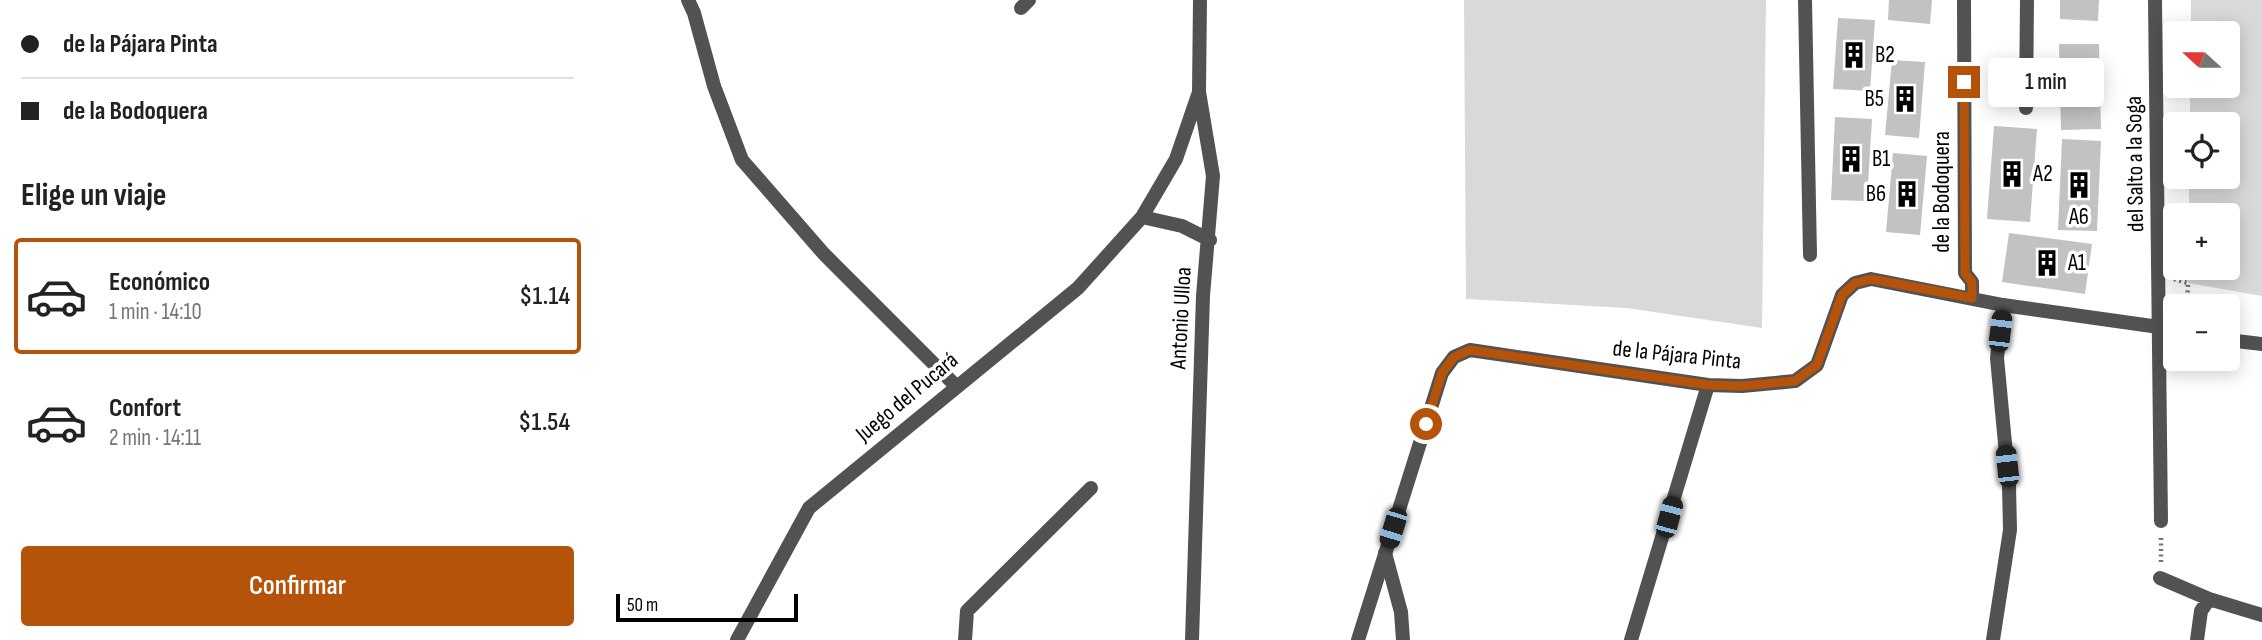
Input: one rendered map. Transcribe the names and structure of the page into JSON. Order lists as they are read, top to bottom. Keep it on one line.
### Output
{"streets":{"street":["del Salto a la Soga","de la Bodoquera","Antonio Ulloa","de la Pájara Pinta","Juego del Pucará"]},"crossings":[["del Salto a la Soga","de la Pájara Pinta"],["de la Bodoquera","de la Pájara Pinta"],["Antonio Ulloa","Juego del Pucará"]],"places":{"building":["B2","B5","B1","A2","A6","B6","A1"]},"scale_bar":"50 m","north":"left","page":{"banner":["de la Pájara Pinta","de la Bodoquera"],"map_buttons":["+","−"],"bubble":"1 min","heading":"Elige un viaje","list":[{"name":"Económico","note":"1 min · 14:10","value":"$1.14"},{"name":"Confort","note":"2 min · 14:11","value":"$1.54"}],"buttons":"Confirmar","scale":"50 m"}}
